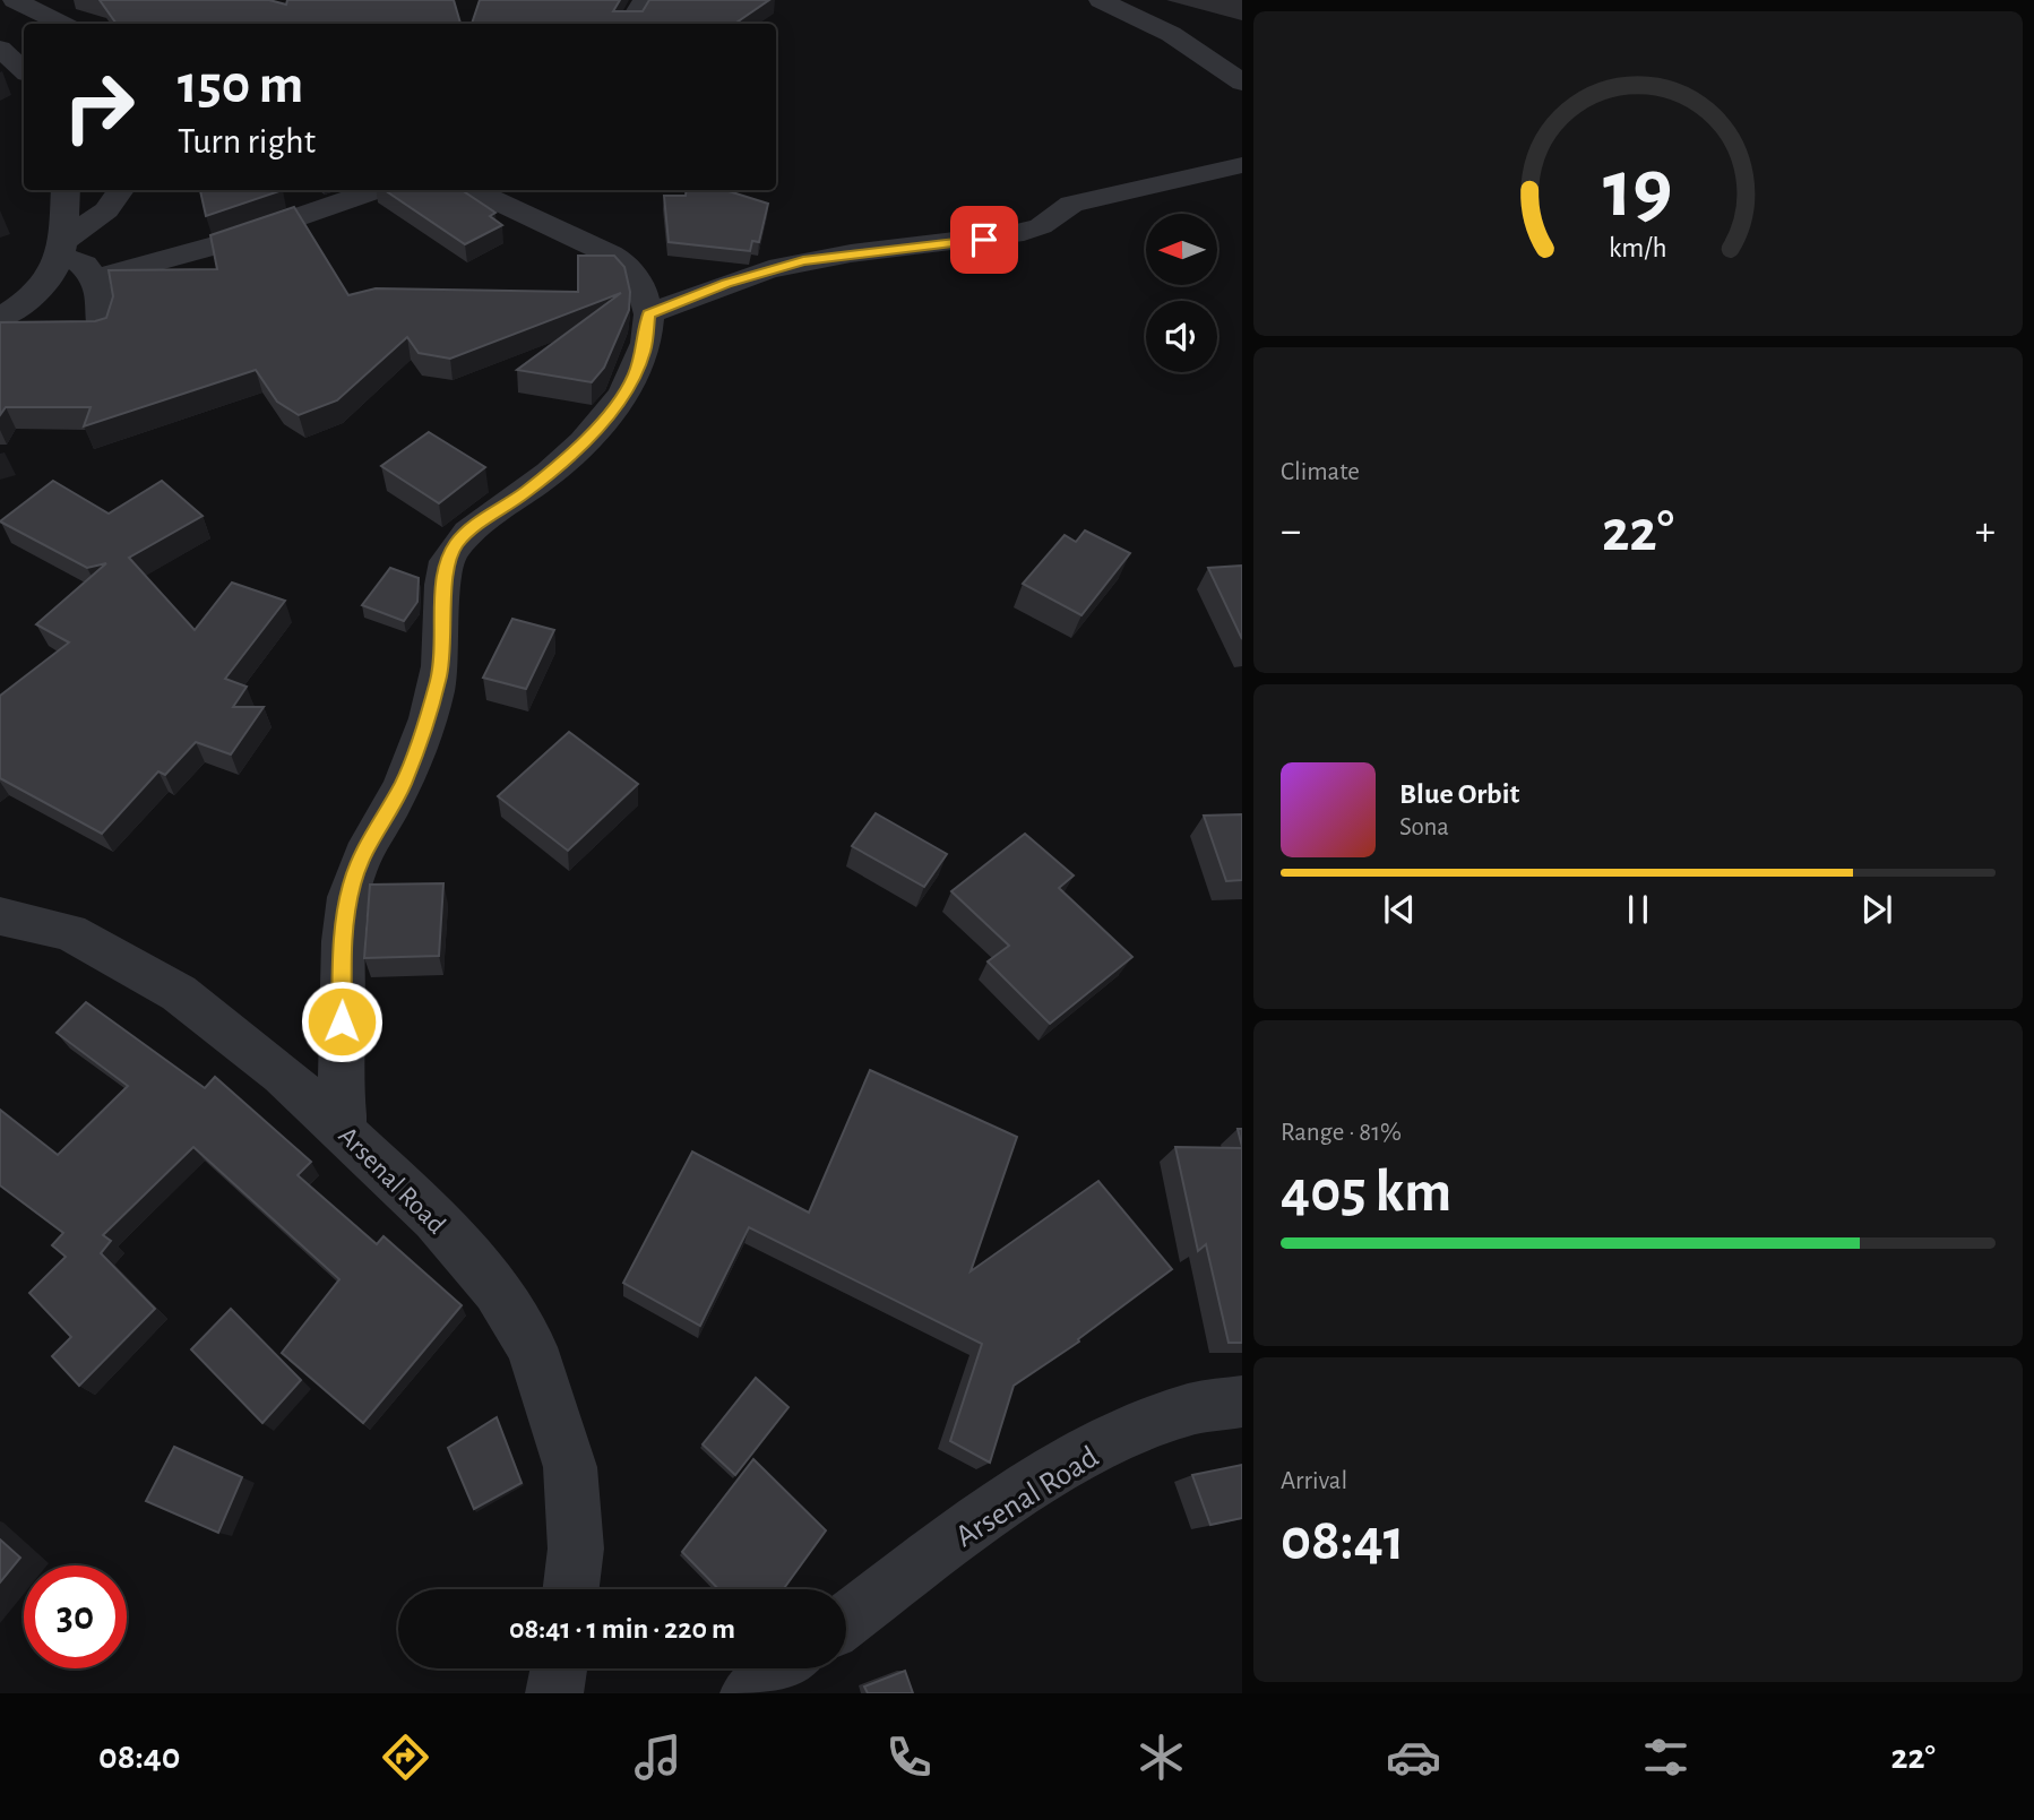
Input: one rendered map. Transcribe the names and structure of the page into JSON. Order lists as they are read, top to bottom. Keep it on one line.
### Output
{"streets":{"street":["Arsenal Road"]},"north":"left","page":{"turn":["150 m","Turn right"],"tile":["Climate",["Range · 81%","405 km"],["Arrival","08:41"]],"heat":["−","22°","+"],"song":["Blue Orbit","Sona"],"limit":"30","trip":"08:41 · 1 min · 220 m","tabs":["08:40","22°"],"gauge":["19","km/h"]}}
